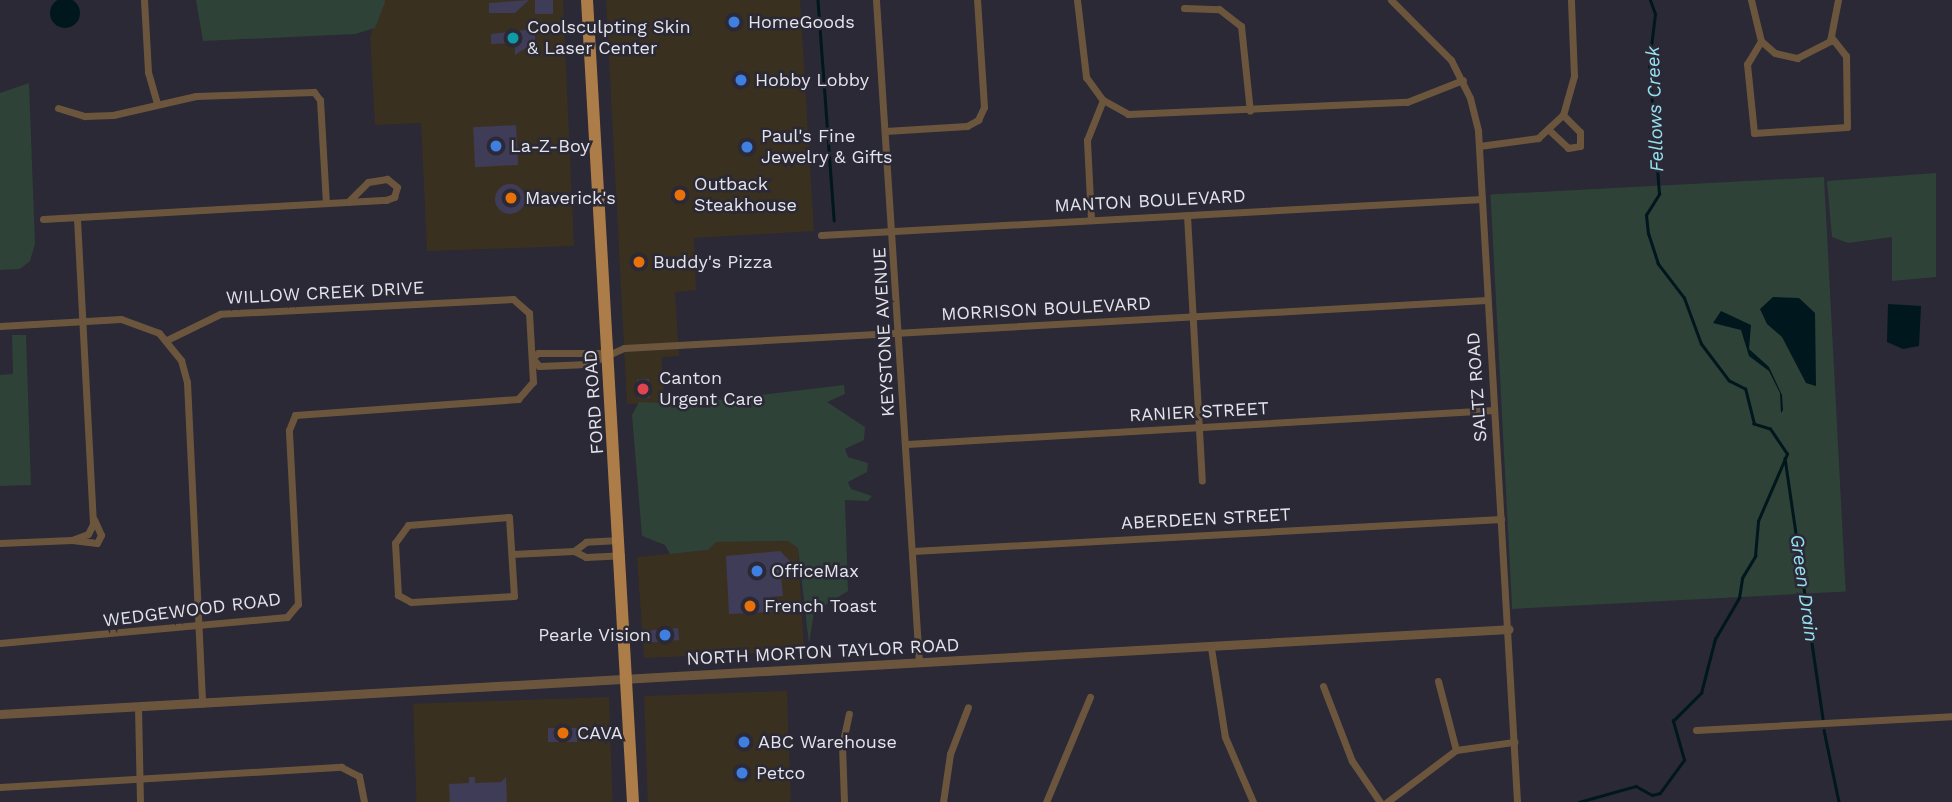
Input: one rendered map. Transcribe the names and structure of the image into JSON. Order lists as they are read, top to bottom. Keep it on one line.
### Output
{"streets":{"main road":["FORD ROAD"],"street":["MANTON BOULEVARD","WILLOW CREEK DRIVE","MORRISON BOULEVARD","KEYSTONE AVENUE","SALTZ ROAD","RANIER STREET","ABERDEEN STREET","WEDGEWOOD ROAD","NORTH MORTON TAYLOR ROAD"]},"crossings":[["MANTON BOULEVARD","KEYSTONE AVENUE"],["MANTON BOULEVARD","SALTZ ROAD"],["WILLOW CREEK DRIVE","WEDGEWOOD ROAD"],["MORRISON BOULEVARD","KEYSTONE AVENUE"],["MORRISON BOULEVARD","SALTZ ROAD"],["MORRISON BOULEVARD","FORD ROAD"],["KEYSTONE AVENUE","RANIER STREET"],["KEYSTONE AVENUE","ABERDEEN STREET"],["KEYSTONE AVENUE","NORTH MORTON TAYLOR ROAD"],["SALTZ ROAD","RANIER STREET"],["SALTZ ROAD","ABERDEEN STREET"],["SALTZ ROAD","NORTH MORTON TAYLOR ROAD"],["FORD ROAD","NORTH MORTON TAYLOR ROAD"]],"water":["Fellows Creek","Green Drain"],"places":["HomeGoods","Coolsculpting Skin & Laser Center","Hobby Lobby","La-Z-Boy","Paul's Fine Jewelry & Gifts","Outback Steakhouse","Maverick's","Buddy's Pizza","Canton Urgent Care","OfficeMax","French Toast","Pearle Vision","CAVA","ABC Warehouse","Petco"]}
